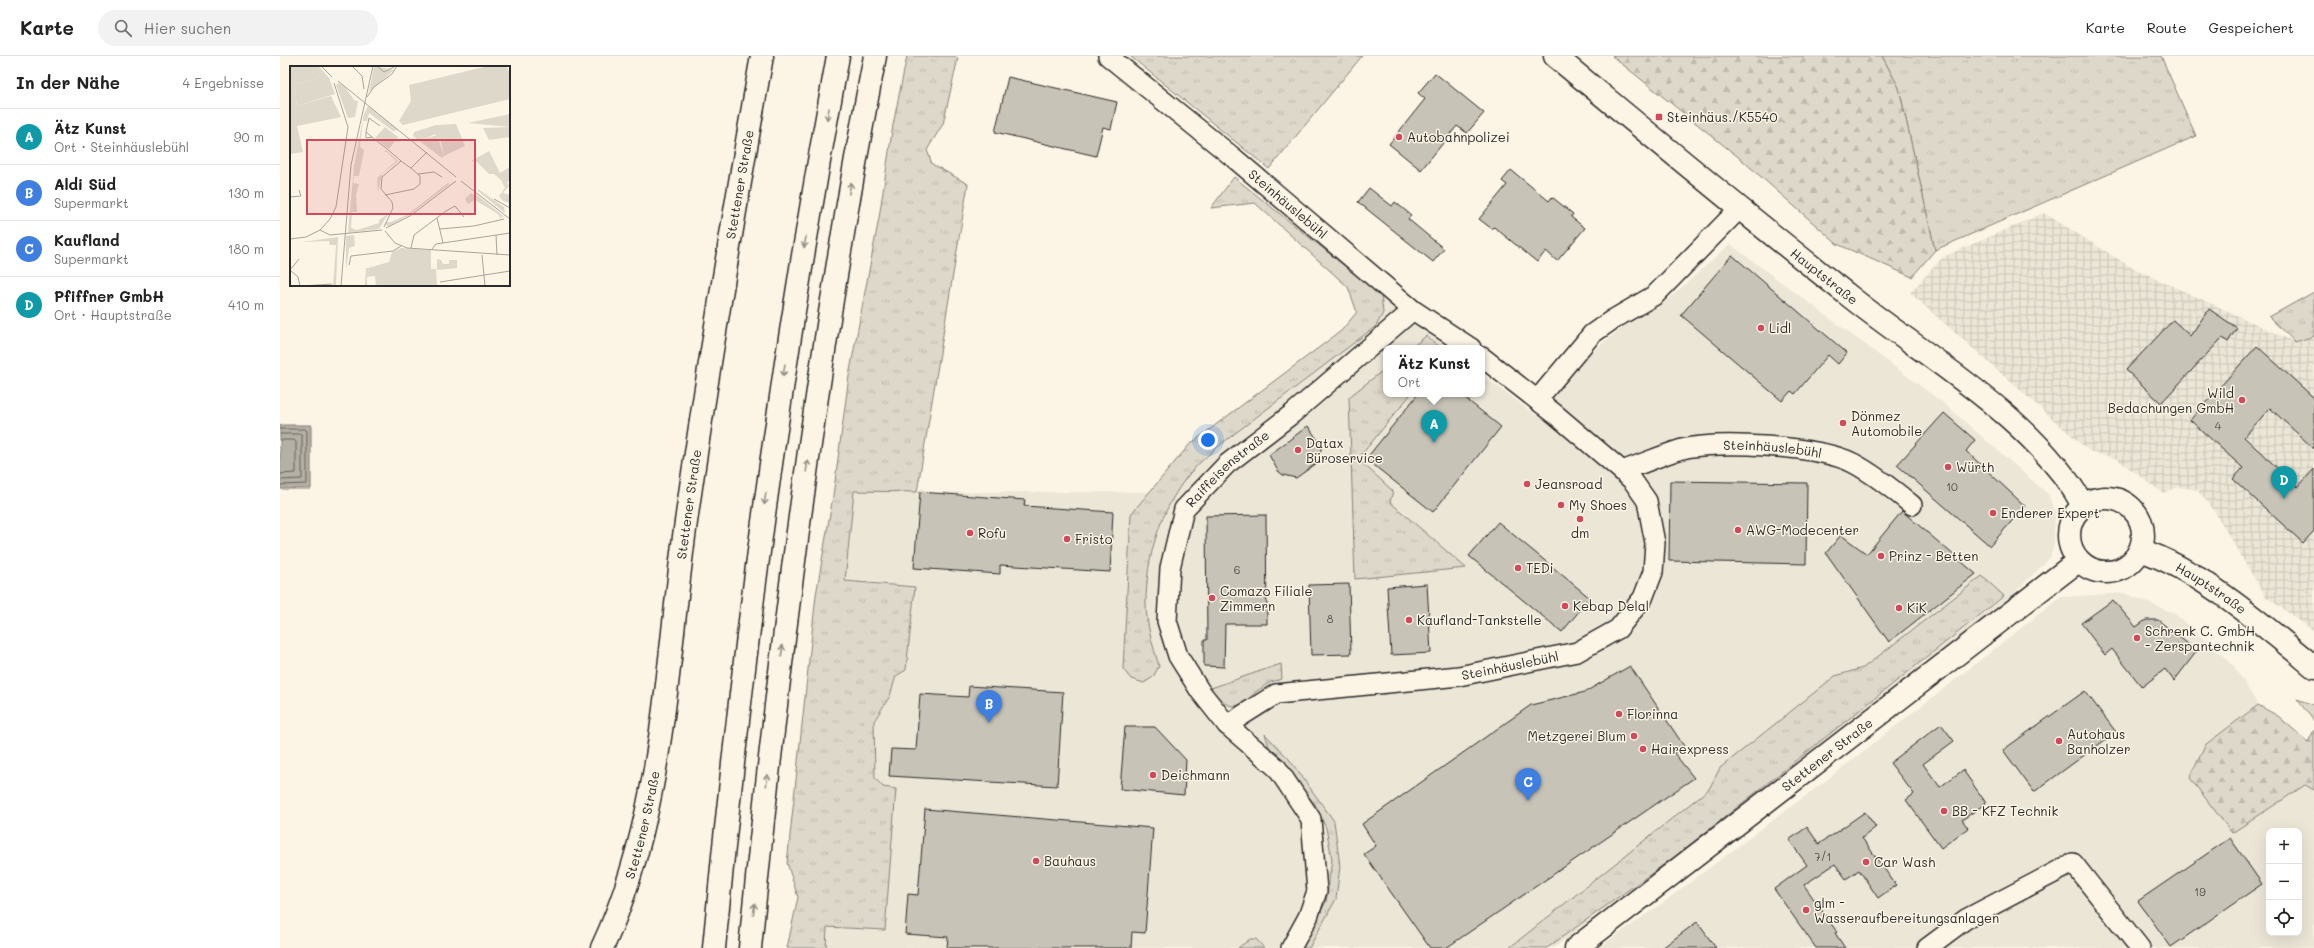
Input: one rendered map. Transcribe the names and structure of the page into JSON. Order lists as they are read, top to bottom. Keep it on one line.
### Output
{"streets":{"main road":["Stettener Straße","Hauptstraße"],"street":["Steinhäuslebühl","Raiffeisenstraße"]},"crossings":[["Stettener Straße","Hauptstraße"],["Steinhäuslebühl","Raiffeisenstraße"]],"places":{"transit":["Steinhäus./K5540"],"other":["Autobahnpolizei","Lidl","Wild Bedachungen GmbH","Dönmez Automobile","Datax Büroservice","Würth","Jeansroad","My Shoes","Enderer Expert","dm","AWG-Modecenter","Rofu","Fristo","Prinz - Betten","TEDi","Comazo Filiale Zimmern","Kebap Delal","KiK","Kaufland-Tankstelle","Schrenk C. GmbH - Zerspantechnik","Florinna","Metzgerei Blum","Autohaus Banholzer","Hairexpress","Deichmann","BB - KFZ Technik","Bauhaus","Car Wash","glm - Wasseraufbereitungsanlagen"]},"house_numbers":["4","10","6","8","7/1","19"],"page":{"header":"Karte","search":"Hier suchen","nav":["Karte","Route","Gespeichert"],"heading":["In der Nähe","4 Ergebnisse"],"list":[{"mark":"A","name":"Ätz Kunst","note":"Ort · Steinhäuslebühl","value":"90 m"},{"mark":"B","name":"Aldi Süd","note":"Supermarkt","value":"130 m"},{"mark":"C","name":"Kaufland","note":"Supermarkt","value":"180 m"},{"mark":"D","name":"Pfiffner GmbH","note":"Ort · Hauptstraße","value":"410 m"}],"popup":["Ätz Kunst","Ort"],"pins":["A","D","B","C"],"map_buttons":["+","−"]}}
